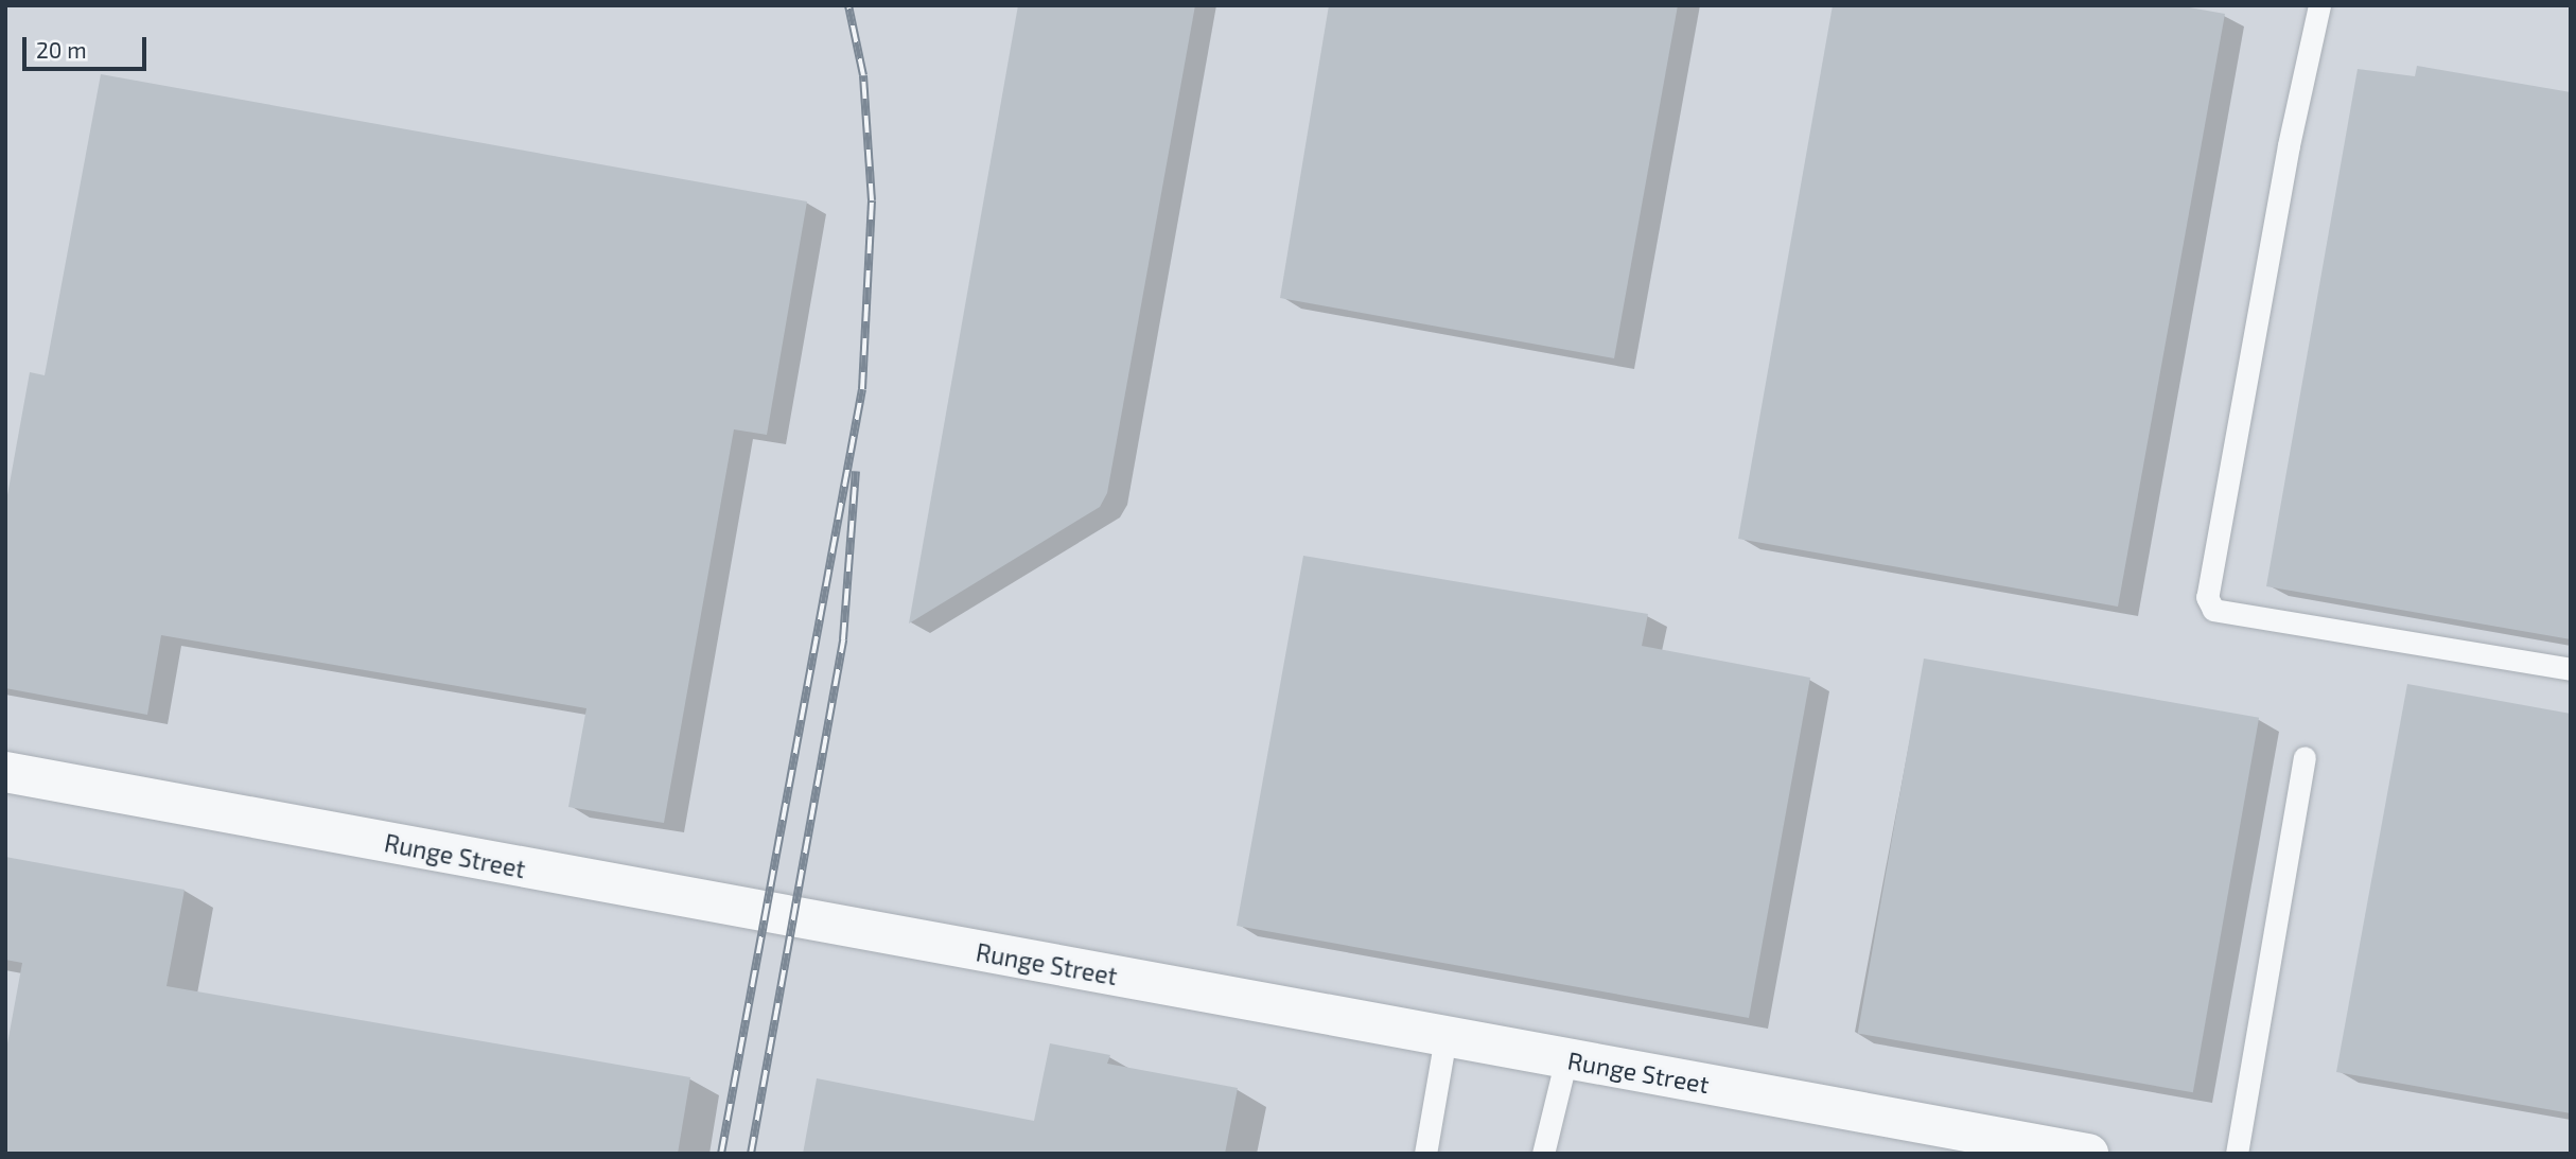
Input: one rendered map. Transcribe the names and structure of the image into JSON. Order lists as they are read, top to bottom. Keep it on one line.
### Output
{"streets":{"street":["Runge Street"]},"scale_bar":"20 m"}
